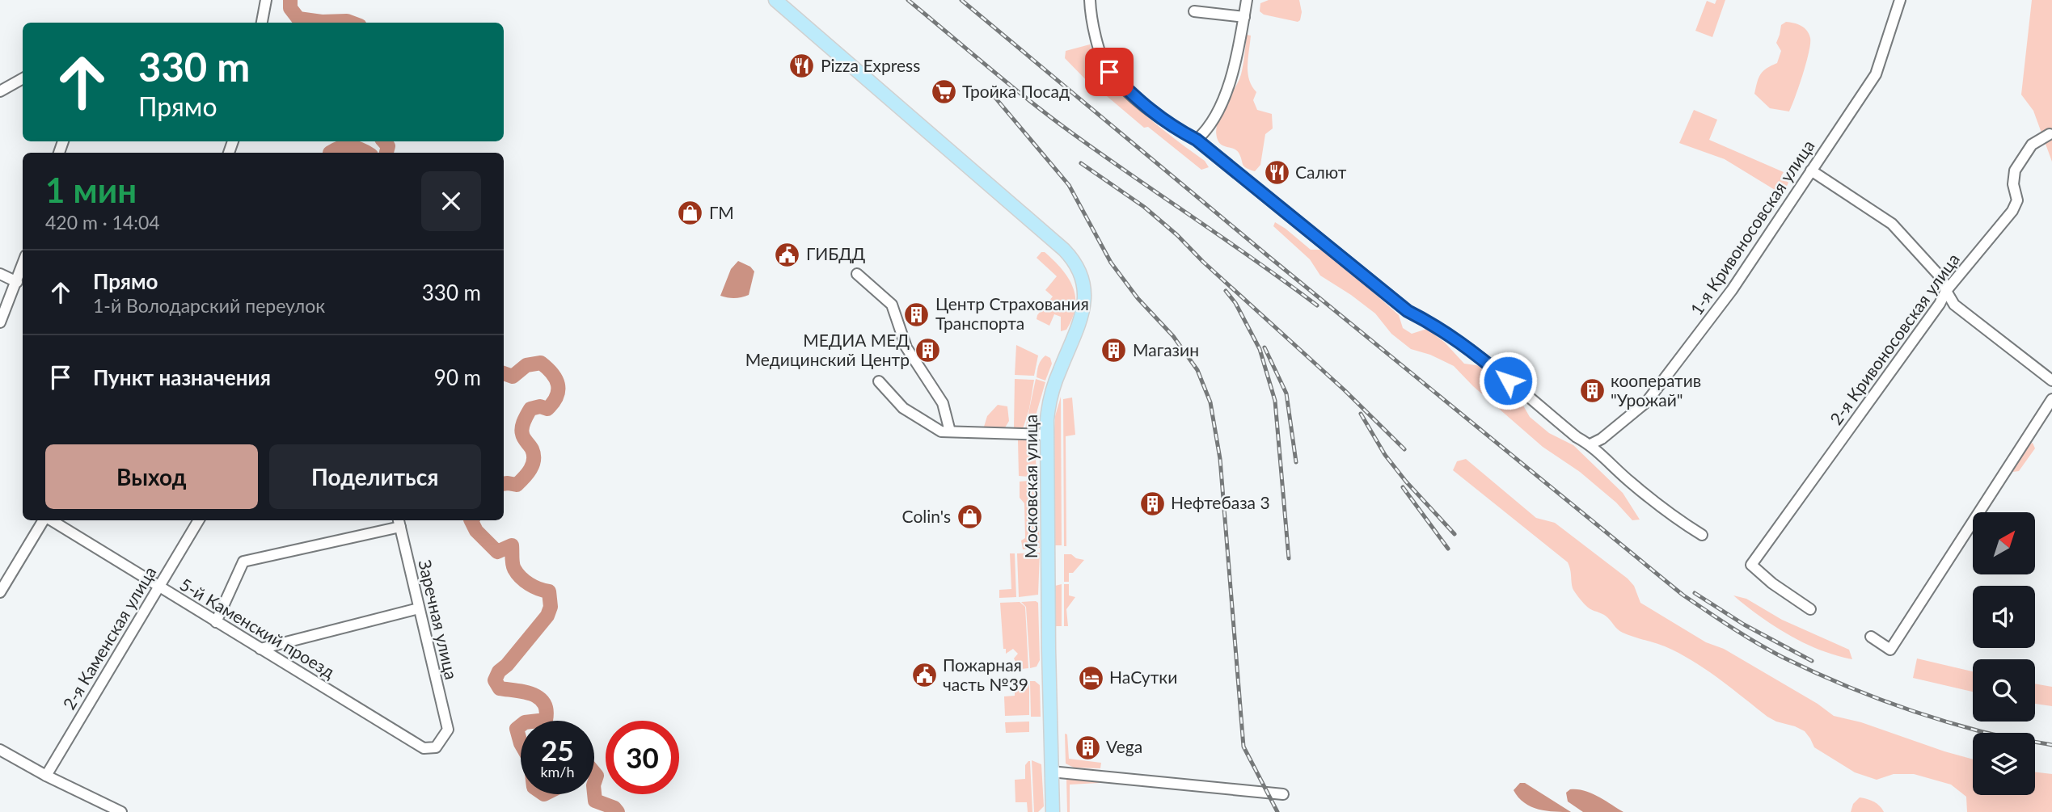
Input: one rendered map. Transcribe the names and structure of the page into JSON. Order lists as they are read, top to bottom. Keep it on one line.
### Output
{"streets":{"main road":["Московская улица"],"street":["1-я Кривоносовская улица","2-я Кривоносовская улица","Заречная улица","5-й Каменский проезд","2-я Каменская улица"]},"crossings":[["Заречная улица","5-й Каменский проезд"],["5-й Каменский проезд","2-я Каменская улица"]],"places":{"restaurant":["Pizza Express","Салют"],"supermarket":["Тройка Посад"],"shop":["ГМ","Colin's"],"public building":["ГИБДД","Пожарная часть №39"],"building":["Центр Страхования Транспорта","МЕДИА МЕД Медицинский Центр","Магазин","кооператив \"Урожай\"","Нефтебаза 3","Vega"],"hotel":["НаСутки"]},"north":"top right","page":{"turn":["330 m","Прямо"],"heading":["1 мин","420 m · 14:04"],"list":[{"name":"Прямо","note":"1-й Володарский переулок","value":"330 m"},{"name":"Пункт назначения","value":"90 m"}],"buttons":["Выход","Поделиться"],"speed":"25 km/h","limit":"30"}}
